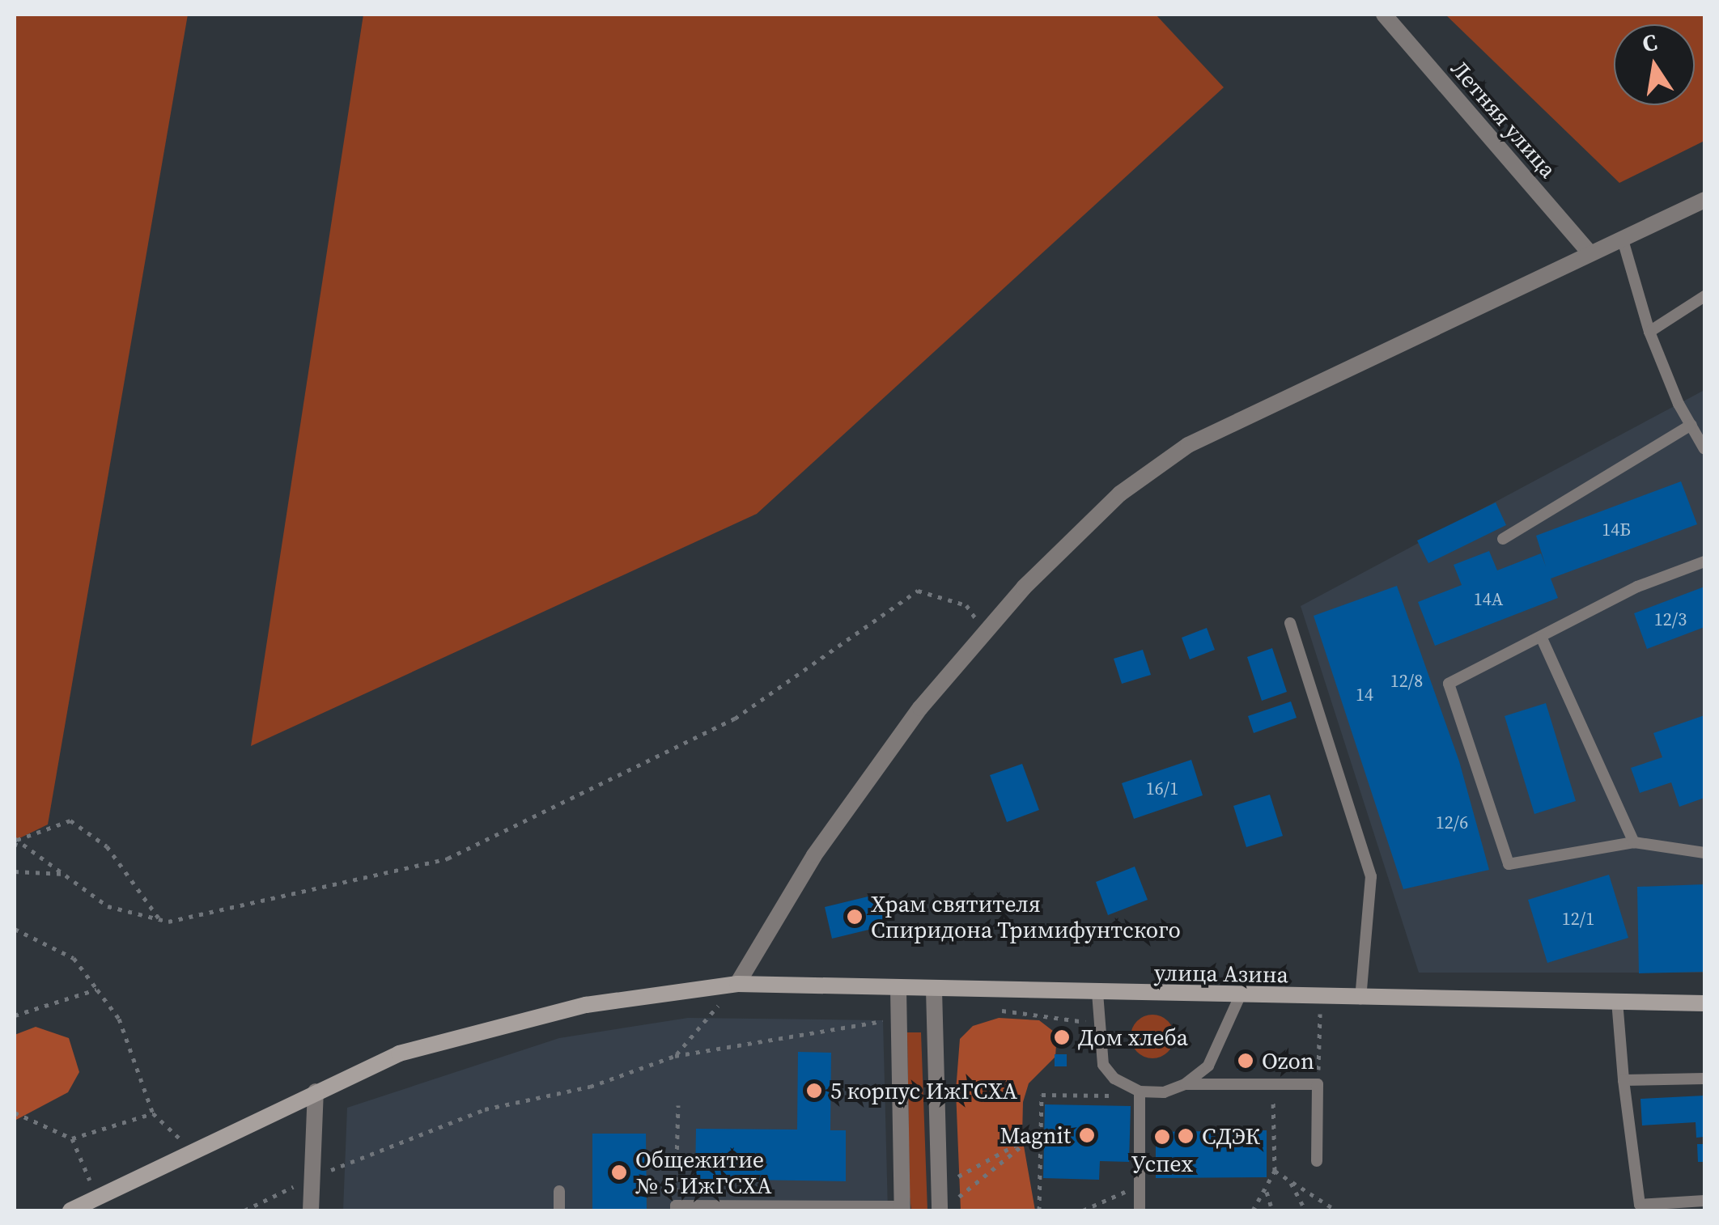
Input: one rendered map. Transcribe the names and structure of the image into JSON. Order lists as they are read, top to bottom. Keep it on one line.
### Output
{"streets":{"street":["Летняя улица","улица Азина"]},"places":["Храм святителя Спиридона Тримифунтского","Дом хлеба","Ozon","5 корпус ИжГСХА","Magnit","СДЭК","Успех","Общежитие № 5 ИжГСХА"],"house_numbers":["14Б","14А","12/3","12/8","14","16/1","12/6","12/1"],"north":"top"}
